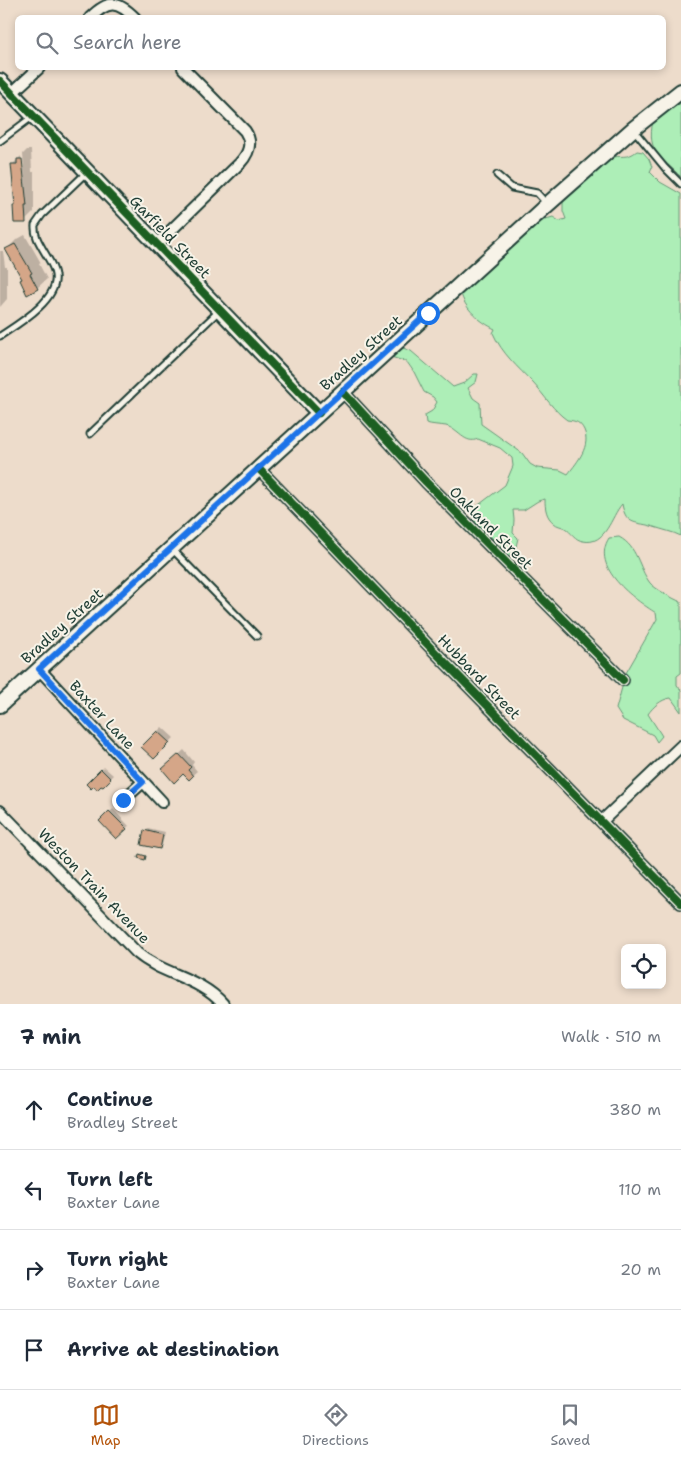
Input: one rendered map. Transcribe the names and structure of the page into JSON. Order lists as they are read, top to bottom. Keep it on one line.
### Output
{"streets":{"main road":["Garfield Street","Bradley Street"],"street":["Oakland Street","Hubbard Street","Baxter Lane","Weston Train Avenue"]},"crossings":[["Garfield Street","Bradley Street"],["Bradley Street","Oakland Street"],["Bradley Street","Hubbard Street"],["Bradley Street","Baxter Lane"]],"page":{"search":"Search here","heading":["7 min","Walk · 510 m"],"list":[["Continue","Bradley Street","380 m"],["Turn left","Baxter Lane","110 m"],["Turn right","Baxter Lane","20 m"],"Arrive at destination"],"nav":["Map","Directions","Saved"]}}
